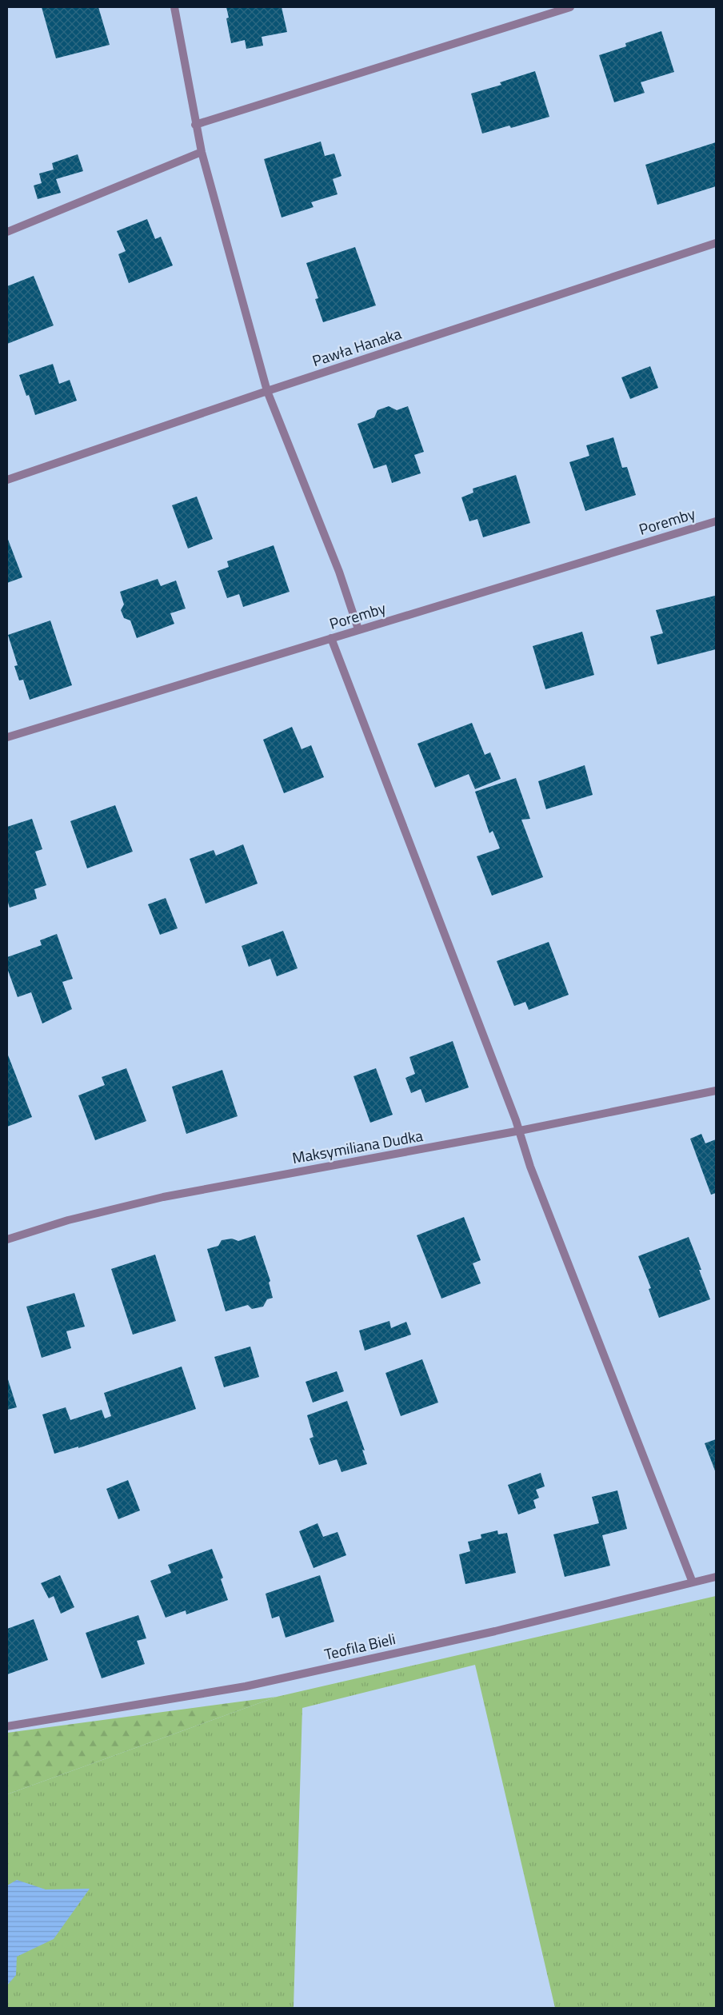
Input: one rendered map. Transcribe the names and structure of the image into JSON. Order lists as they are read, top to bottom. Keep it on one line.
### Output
{"streets":{"street":["Pawła Hanaka","Poremby","Maksymiliana Dudka","Teofila Bieli"]}}
